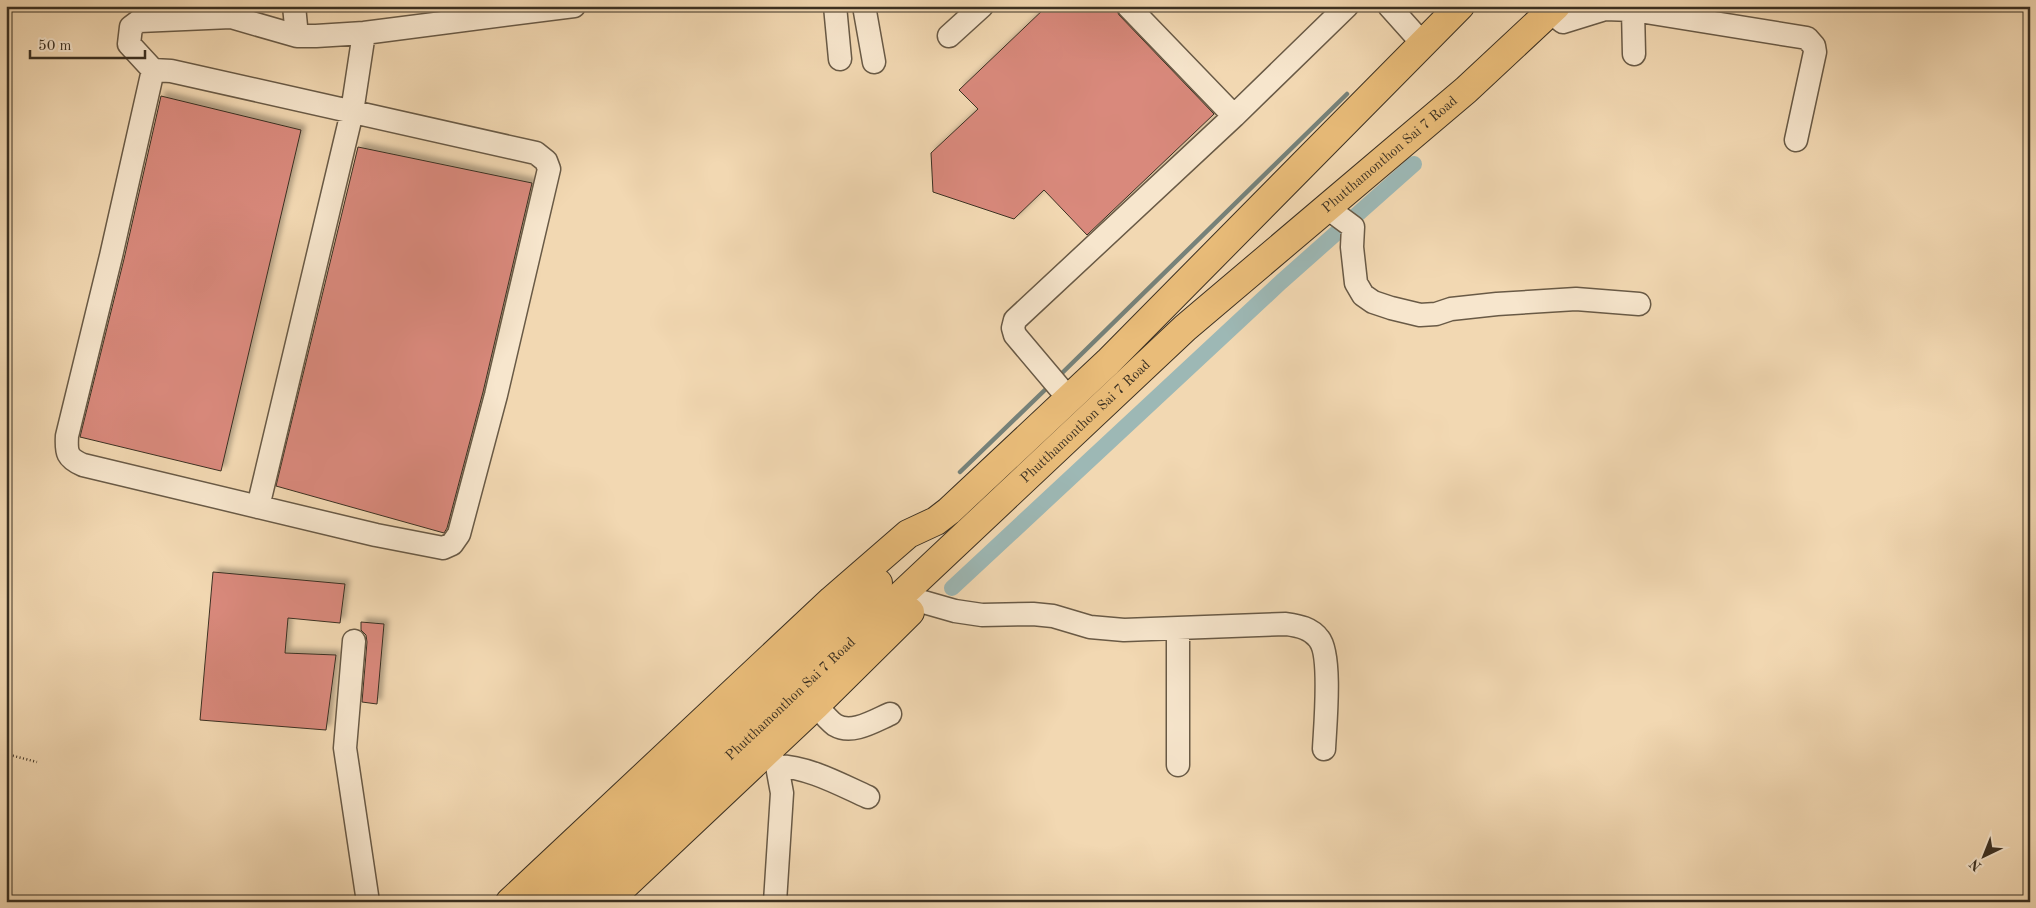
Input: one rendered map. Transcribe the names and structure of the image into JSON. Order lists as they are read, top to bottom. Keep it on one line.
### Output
{"streets":{"main road":["Phutthamonthon Sai 7 Road"]},"scale_bar":"50 m","north":"bottom left"}
